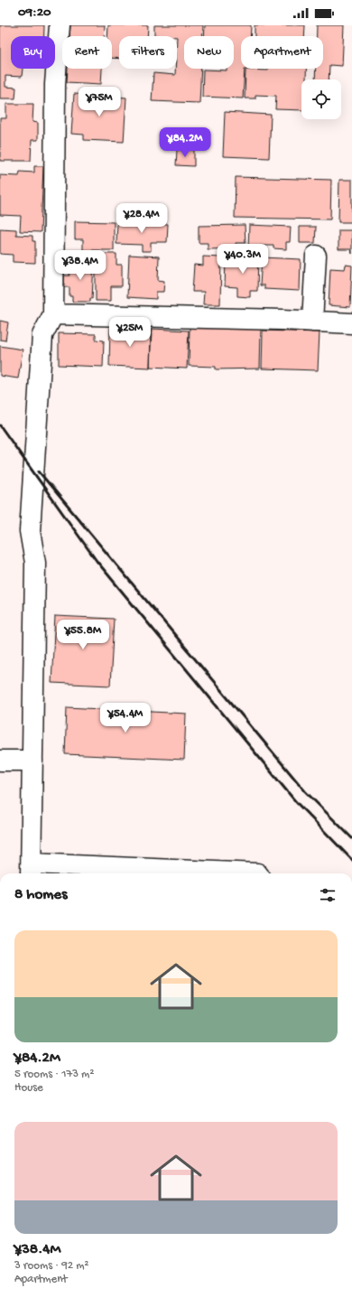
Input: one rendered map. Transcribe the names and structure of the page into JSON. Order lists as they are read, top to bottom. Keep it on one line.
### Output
{"page":{"status":"09:20","chip":["Buy","Rent","Filters","New","Apartment"],"price":["¥75M","¥84.2M","¥28.4M","¥40.3M","¥38.4M","¥25M","¥55.8M","¥54.4M"],"heading":"8 homes","list":[{"name":"¥84.2M","note":"5 rooms · 173 m² · House"},{"name":"¥38.4M","note":"3 rooms · 92 m² · Apartment"}]}}
